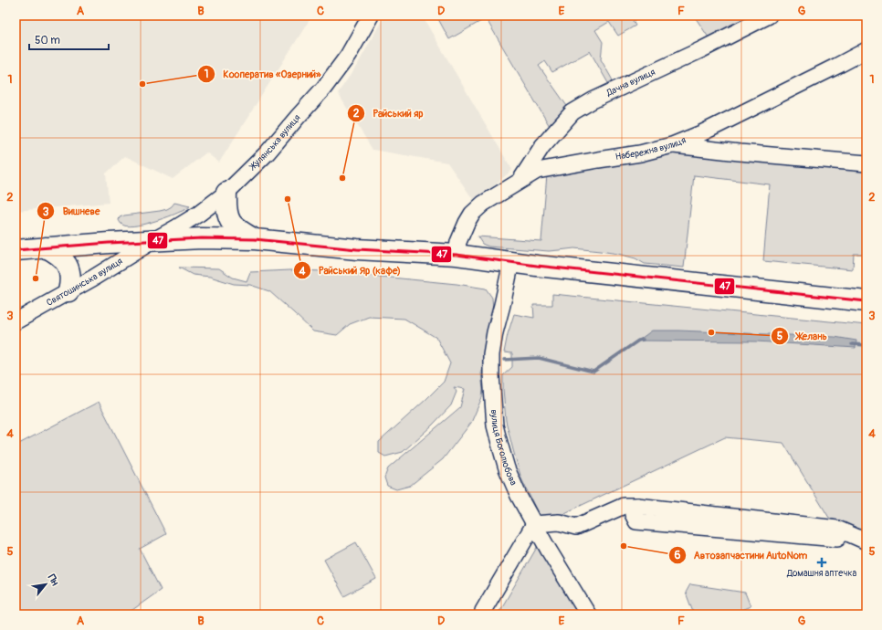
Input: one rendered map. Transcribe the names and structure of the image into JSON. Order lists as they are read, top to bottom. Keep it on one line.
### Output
{"streets":{"street":["Дачна вулиця","Жулянська вулиця","Набережна вулиця","Святошинська вулиця","вулиця Боголюбова"]},"crossings":[["Дачна вулиця","Набережна вулиця"],["Жулянська вулиця","Святошинська вулиця"]],"places":{"other":["Кооператив «Озерний»","Райський яр","Райський Яр (кафе)","Вишневе","Желань","Автозапчастини AutoNom"],"health":["Домашня аптечка"]},"lines":["transit line 47"],"scale_bar":"50 m","north":"top right","grid":{"columns":["A","B","C","D","E","F","G"],"rows":["1","2","3","4","5"]}}
